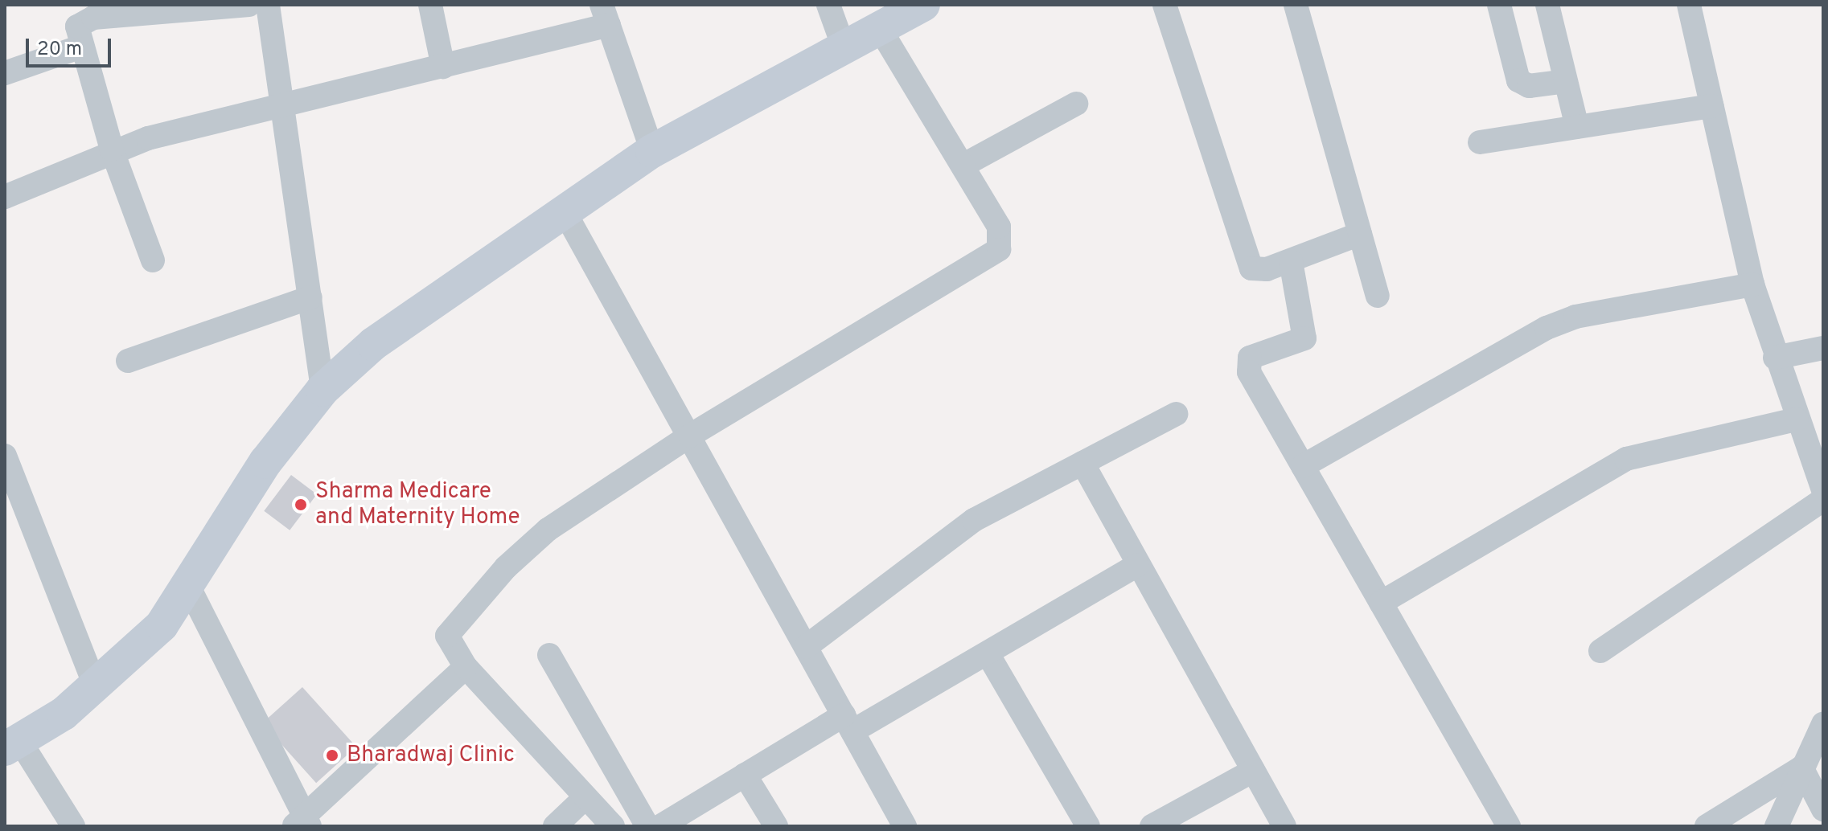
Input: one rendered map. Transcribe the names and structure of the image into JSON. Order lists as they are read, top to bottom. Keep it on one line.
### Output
{"places":["Sharma Medicare and Maternity Home","Bharadwaj Clinic"],"scale_bar":"20 m"}
